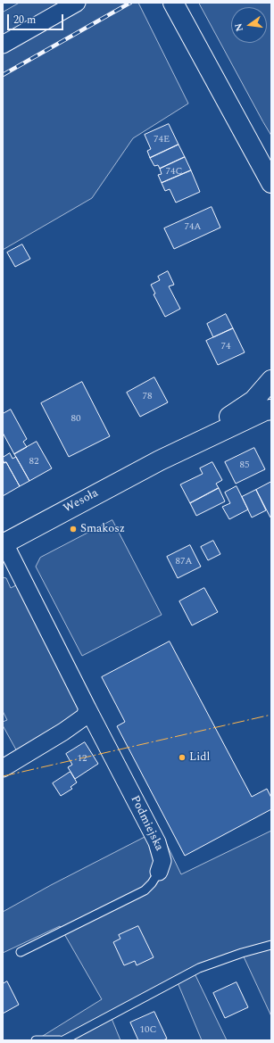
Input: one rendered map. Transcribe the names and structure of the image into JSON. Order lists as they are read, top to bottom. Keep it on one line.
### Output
{"streets":{"main road":["Wesoła"],"street":["Podmiejska"]},"crossings":[["Wesoła","Podmiejska"]],"places":["Smakosz","Lidl"],"house_numbers":["74E","74C","74A","74","78","80","82","85","87A","12","10C"],"scale_bar":"20 m","north":"left"}
